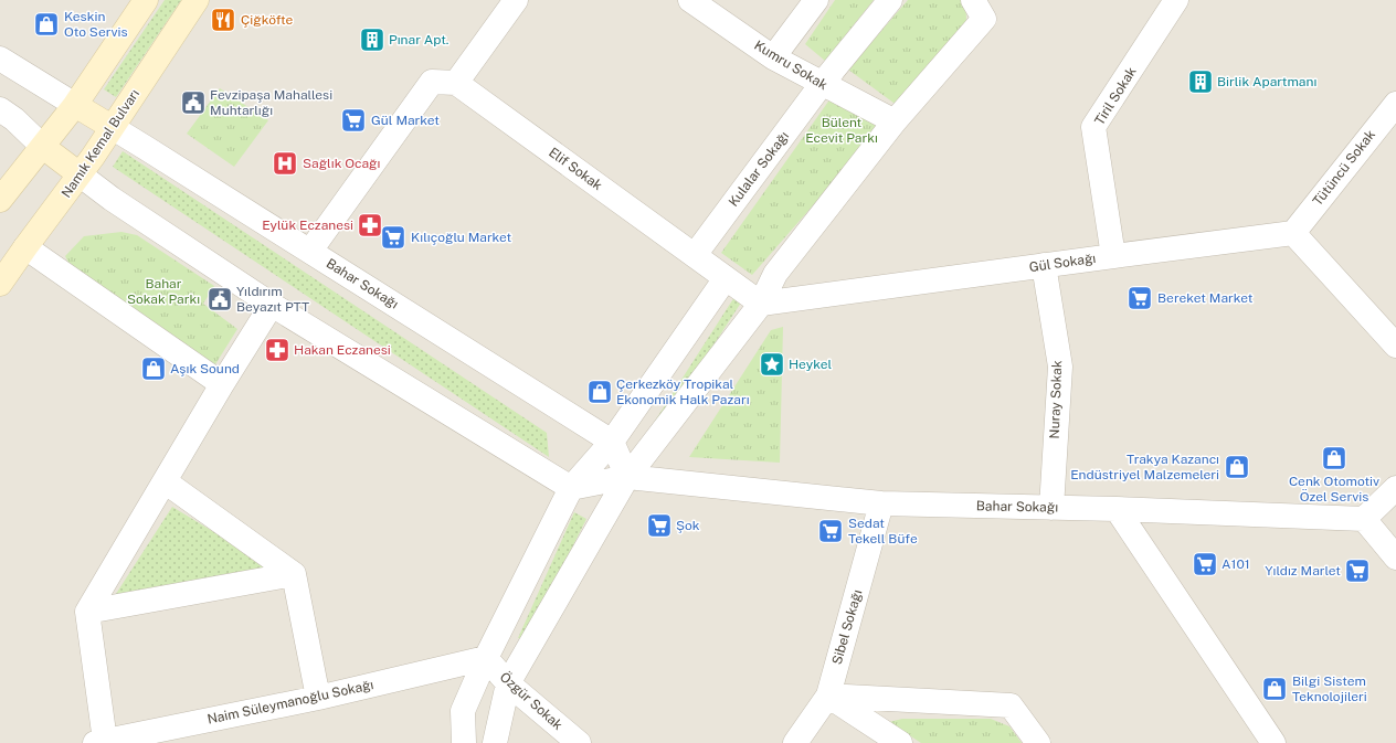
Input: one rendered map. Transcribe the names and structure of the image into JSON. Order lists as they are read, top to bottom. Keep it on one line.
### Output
{"streets":{"main road":["Namık Kemal Bulvarı"],"street":["Kumru Sokak","Tiril Sokak","Tütüncü Sokak","Elif Sokak","Kulalar Sokağı","Gül Sokağı","Bahar Sokağı","Nuray Sokak","Sibel Sokağı","Özgür Sokak","Naim Süleymanoğlu Sokağı"]},"crossings":[["Kumru Sokak","Kulalar Sokağı"],["Tiril Sokak","Gül Sokağı"],["Namık Kemal Bulvarı","Bahar Sokağı"],["Tütüncü Sokak","Gül Sokağı"],["Elif Sokak","Kulalar Sokağı"],["Gül Sokağı","Nuray Sokak"],["Bahar Sokağı","Nuray Sokak"],["Bahar Sokağı","Sibel Sokağı"],["Özgür Sokak","Naim Süleymanoğlu Sokağı"]],"parks":["Bülent Ecevit Parkı","Bahar Sokak Parkı"],"places":{"restaurant":["Çiğköfte"],"shop":["Keskin Oto Servis","Aşık Sound","Çerkezköy Tropikal Ekonomik Halk Pazarı","Cenk Otomotiv Özel Servis","Trakya Kazancı Endüstriyel Malzemeleri","Bilgi Sistem Teknolojileri"],"building":["Pınar Apt.","Birlik Apartmanı"],"public building":["Fevzipaşa Mahallesi Muhtarlığı","Yıldırım Beyazıt PTT"],"supermarket":["Gül Market","Kılıçoğlu Market","Bereket Market","Şok","Sedat Tekell Büfe","A101","Yıldız Marlet"],"hospital":["Sağlık Ocağı"],"pharmacy":["Eylük Eczanesi","Hakan Eczanesi"],"place":["Heykel"]}}
